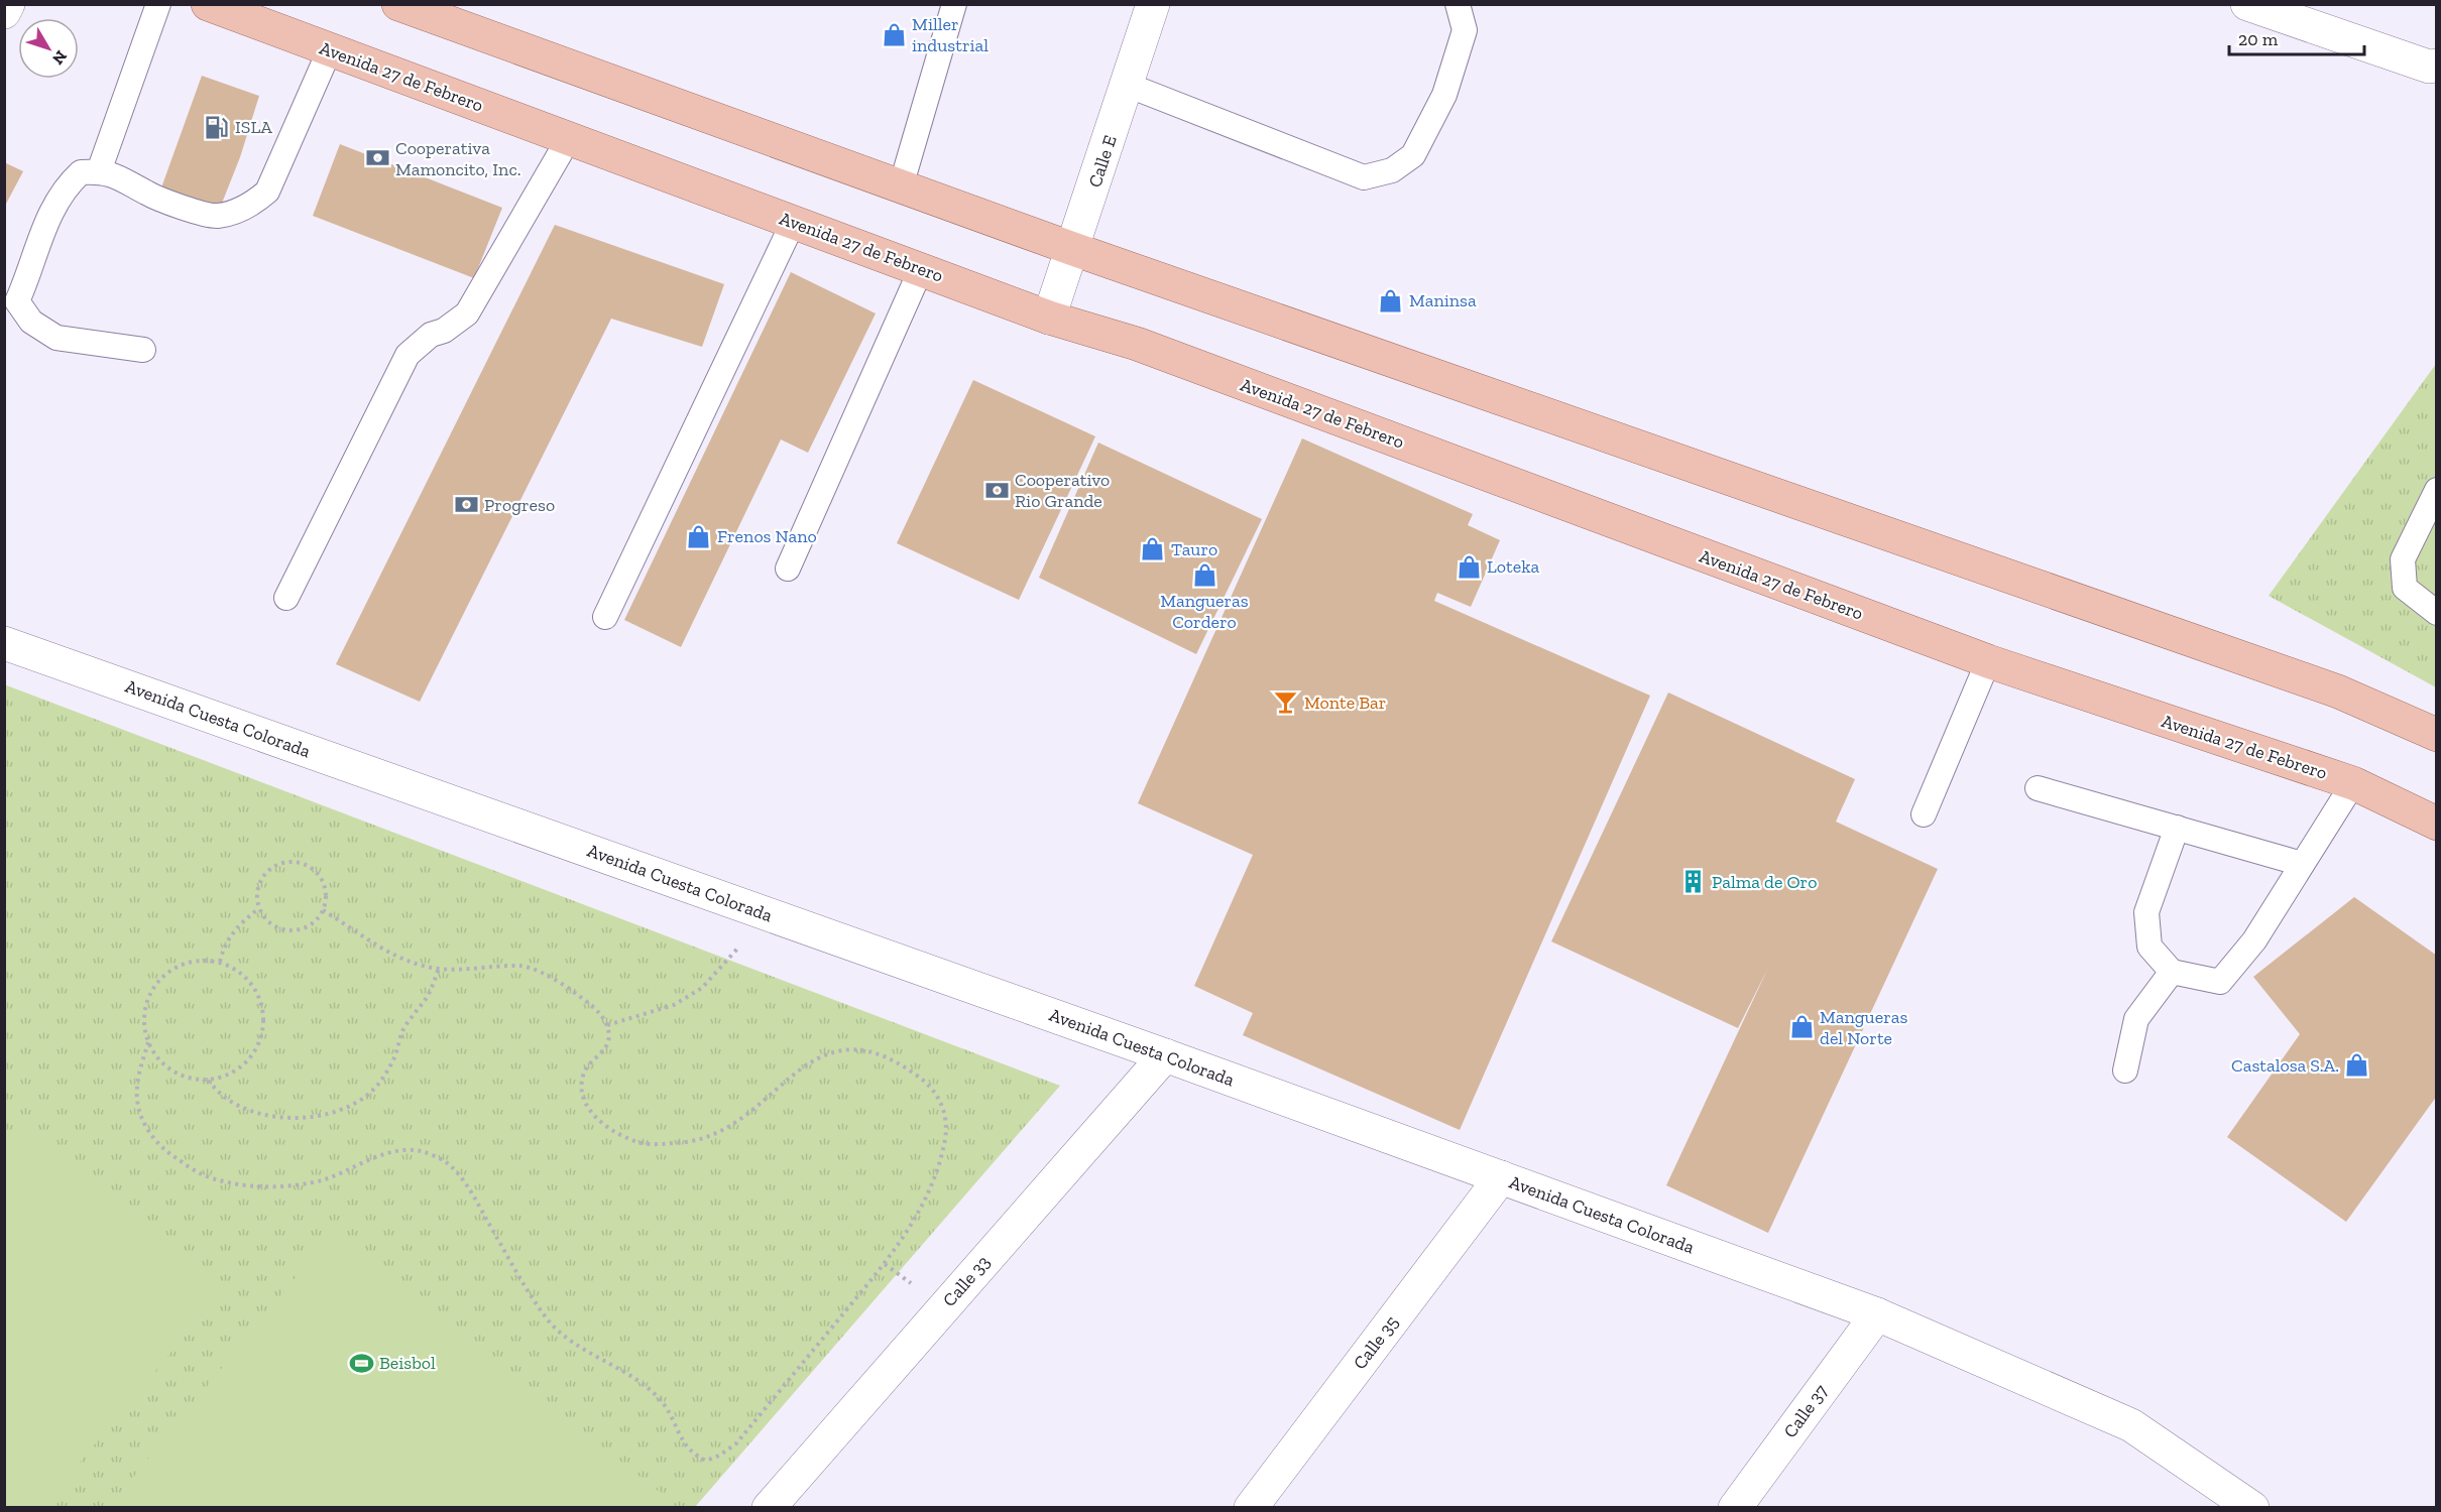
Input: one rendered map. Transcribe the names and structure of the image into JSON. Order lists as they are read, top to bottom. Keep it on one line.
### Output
{"streets":{"main road":["Avenida 27 de Febrero"],"street":["Calle E","Avenida Cuesta Colorada","Calle 33","Calle 35","Calle 37"]},"crossings":[["Avenida 27 de Febrero","Calle E"],["Avenida Cuesta Colorada","Calle 33"],["Avenida Cuesta Colorada","Calle 35"],["Avenida Cuesta Colorada","Calle 37"]],"places":{"shop":["Miller industrial","Maninsa","Frenos Nano","Tauro","Loteka","Mangueras Cordero","Mangueras del Norte","Castalosa S.A."],"fuel station":["ISLA"],"bank":["Cooperativa Mamoncito, Inc.","Cooperativo Rio Grande","Progreso"],"bar":["Monte Bar"],"building":["Palma de Oro"],"sports":["Beisbol"]},"scale_bar":"20 m","north":"bottom right"}
